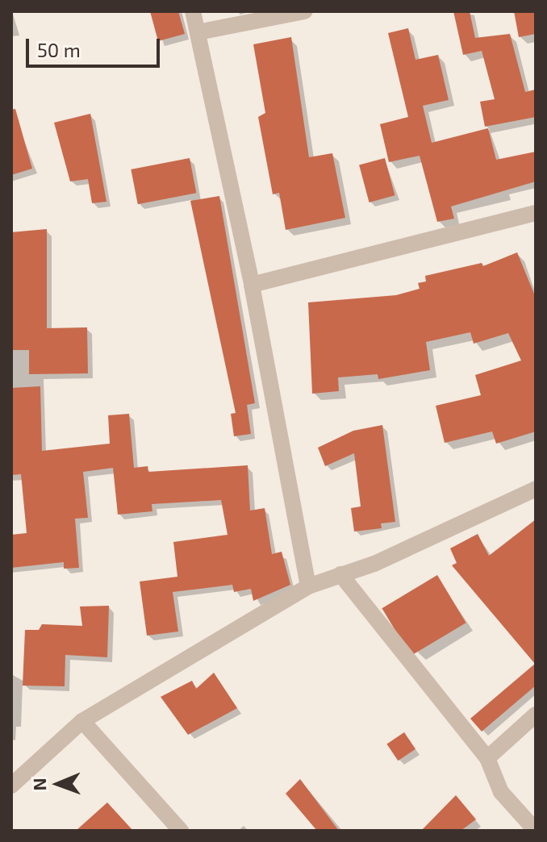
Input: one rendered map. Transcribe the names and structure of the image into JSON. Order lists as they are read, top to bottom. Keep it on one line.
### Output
{"scale_bar":"50 m","north":"left"}
